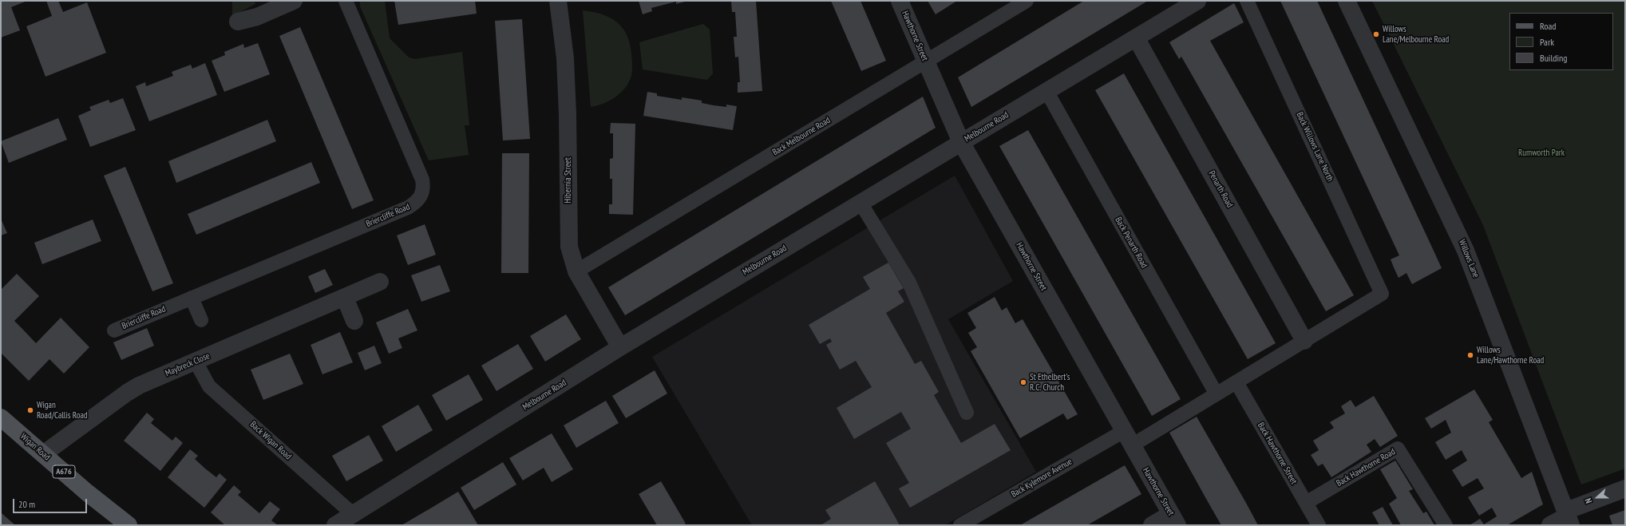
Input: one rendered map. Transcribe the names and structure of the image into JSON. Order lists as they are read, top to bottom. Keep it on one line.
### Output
{"streets":{"main road":["Wigan Road","A676"],"street":["Hawthorne Street","Melbourne Road","Hibernia Street","Penarth Road","Willows Lane","Maybreck Close"],"lane":["Back Melbourne Road","Back Willows Lane North","Briercliffe Road","Back Penarth Road","Back Wigan Road","Back Hawthorne Street","Back Hawthorne Road","Back Kylemore Avenue"]},"crossings":[["Hawthorne Street","Melbourne Road"],["Hawthorne Street","Back Melbourne Road"],["Hawthorne Street","Back Kylemore Avenue"],["Melbourne Road","Hibernia Street"],["Melbourne Road","Penarth Road"],["Melbourne Road","Back Penarth Road"],["Melbourne Road","Back Wigan Road"],["Back Melbourne Road","Hibernia Street"],["Back Willows Lane North","Back Kylemore Avenue"],["Penarth Road","Back Kylemore Avenue"],["Back Penarth Road","Back Kylemore Avenue"],["Maybreck Close","Back Wigan Road"],["Maybreck Close","Wigan Road"],["Back Hawthorne Street","Back Hawthorne Road"],["Back Hawthorne Street","Back Kylemore Avenue"]],"parks":["Rumworth Park"],"places":["Willows Lane/Melbourne Road","Willows Lane/Hawthorne Road","St Ethelbert's R.C. Church","Wigan Road/Callis Road"],"legend":["Road","Park","Building"],"scale_bar":"20 m","north":"left"}
